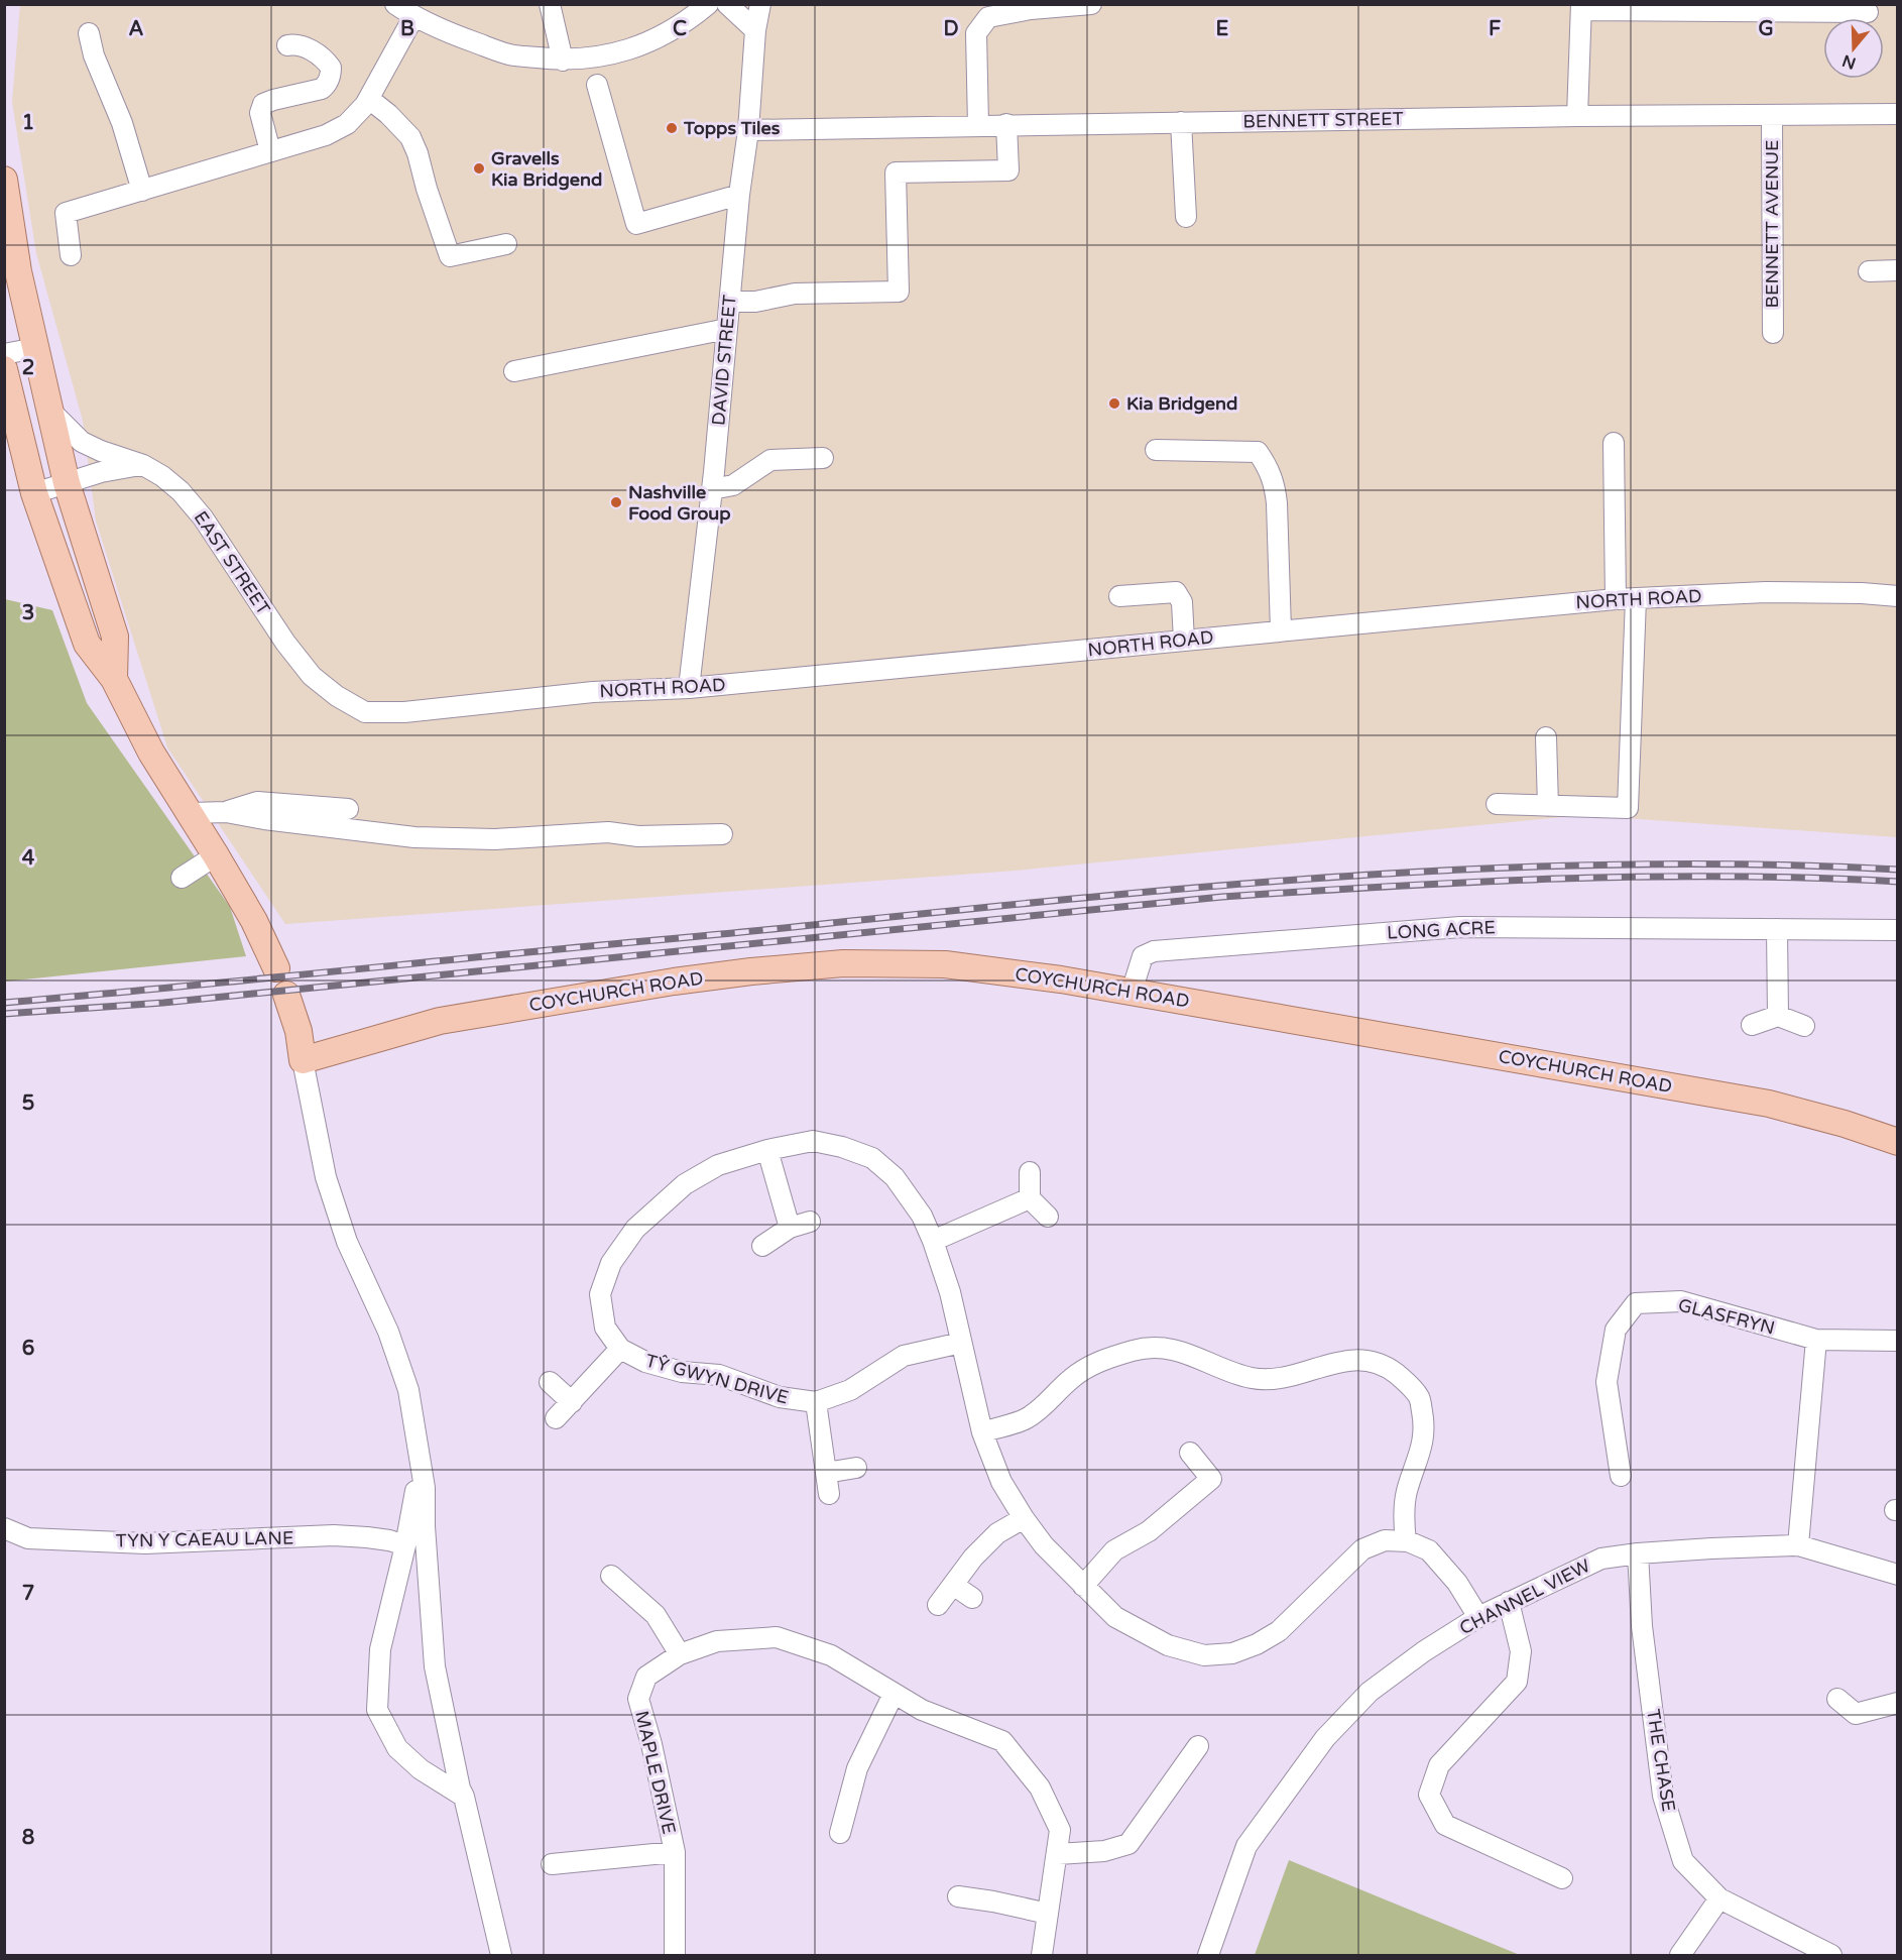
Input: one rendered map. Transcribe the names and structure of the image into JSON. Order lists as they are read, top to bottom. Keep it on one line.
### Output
{"streets":{"main road":["COYCHURCH ROAD"],"street":["BENNETT STREET","BENNETT AVENUE","DAVID STREET","EAST STREET","NORTH ROAD","LONG ACRE","GLASFRYN","TŶ GWYN DRIVE","TYN Y CAEAU LANE","CHANNEL VIEW","THE CHASE","MAPLE DRIVE"]},"crossings":[["BENNETT STREET","BENNETT AVENUE"],["BENNETT STREET","DAVID STREET"],["DAVID STREET","NORTH ROAD"],["EAST STREET","NORTH ROAD"],["LONG ACRE","COYCHURCH ROAD"],["CHANNEL VIEW","THE CHASE"]],"places":["Topps Tiles","Gravells Kia Bridgend","Kia Bridgend","Nashville Food Group"],"north":"bottom","grid":{"columns":["A","B","C","D","E","F","G"],"rows":["1","2","3","4","5","6","7","8"]}}
